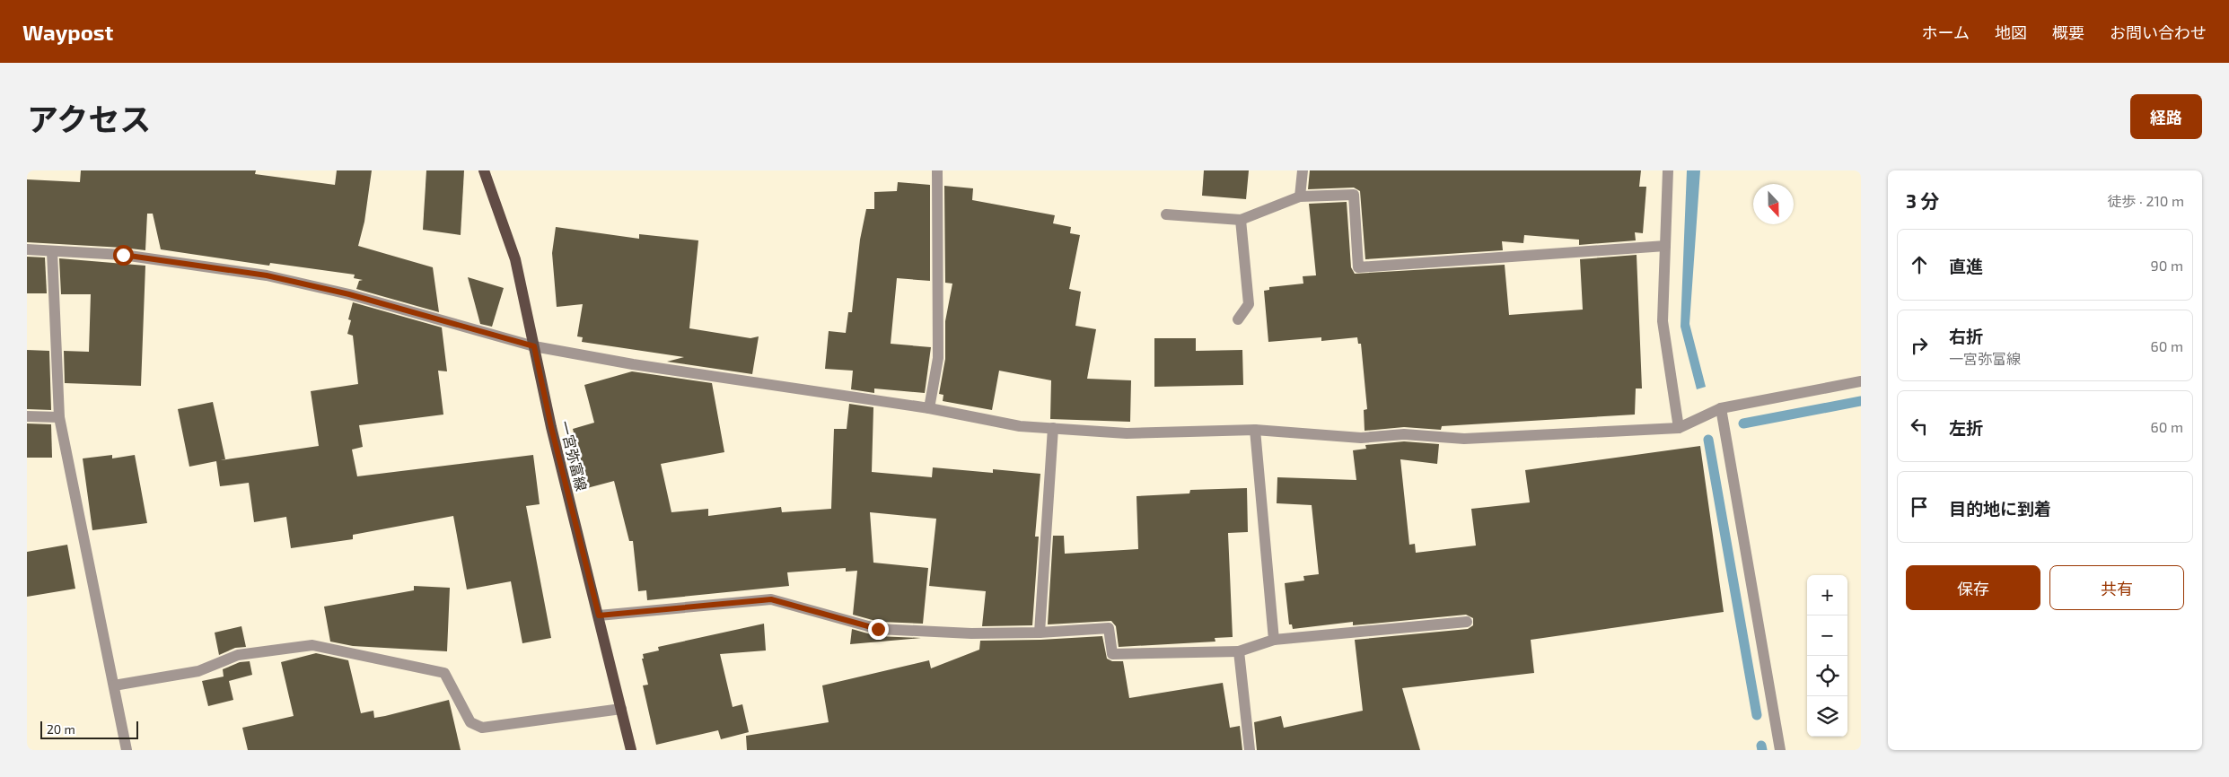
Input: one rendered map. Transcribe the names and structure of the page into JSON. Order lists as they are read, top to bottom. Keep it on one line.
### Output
{"streets":{"main road":["一宮弥富線"]},"scale_bar":"20 m","north":"bottom","page":{"header":"Waypost","nav":["ホーム","地図","概要","お問い合わせ"],"title":"アクセス","buttons":["経路",["保存","共有"]],"heading":["3 分","徒歩 · 210 m"],"list":[["直進","90 m"],["右折","一宮弥富線","60 m"],["左折","60 m"],"目的地に到着"],"map_buttons":["+","−"],"scale":"20 m"}}
